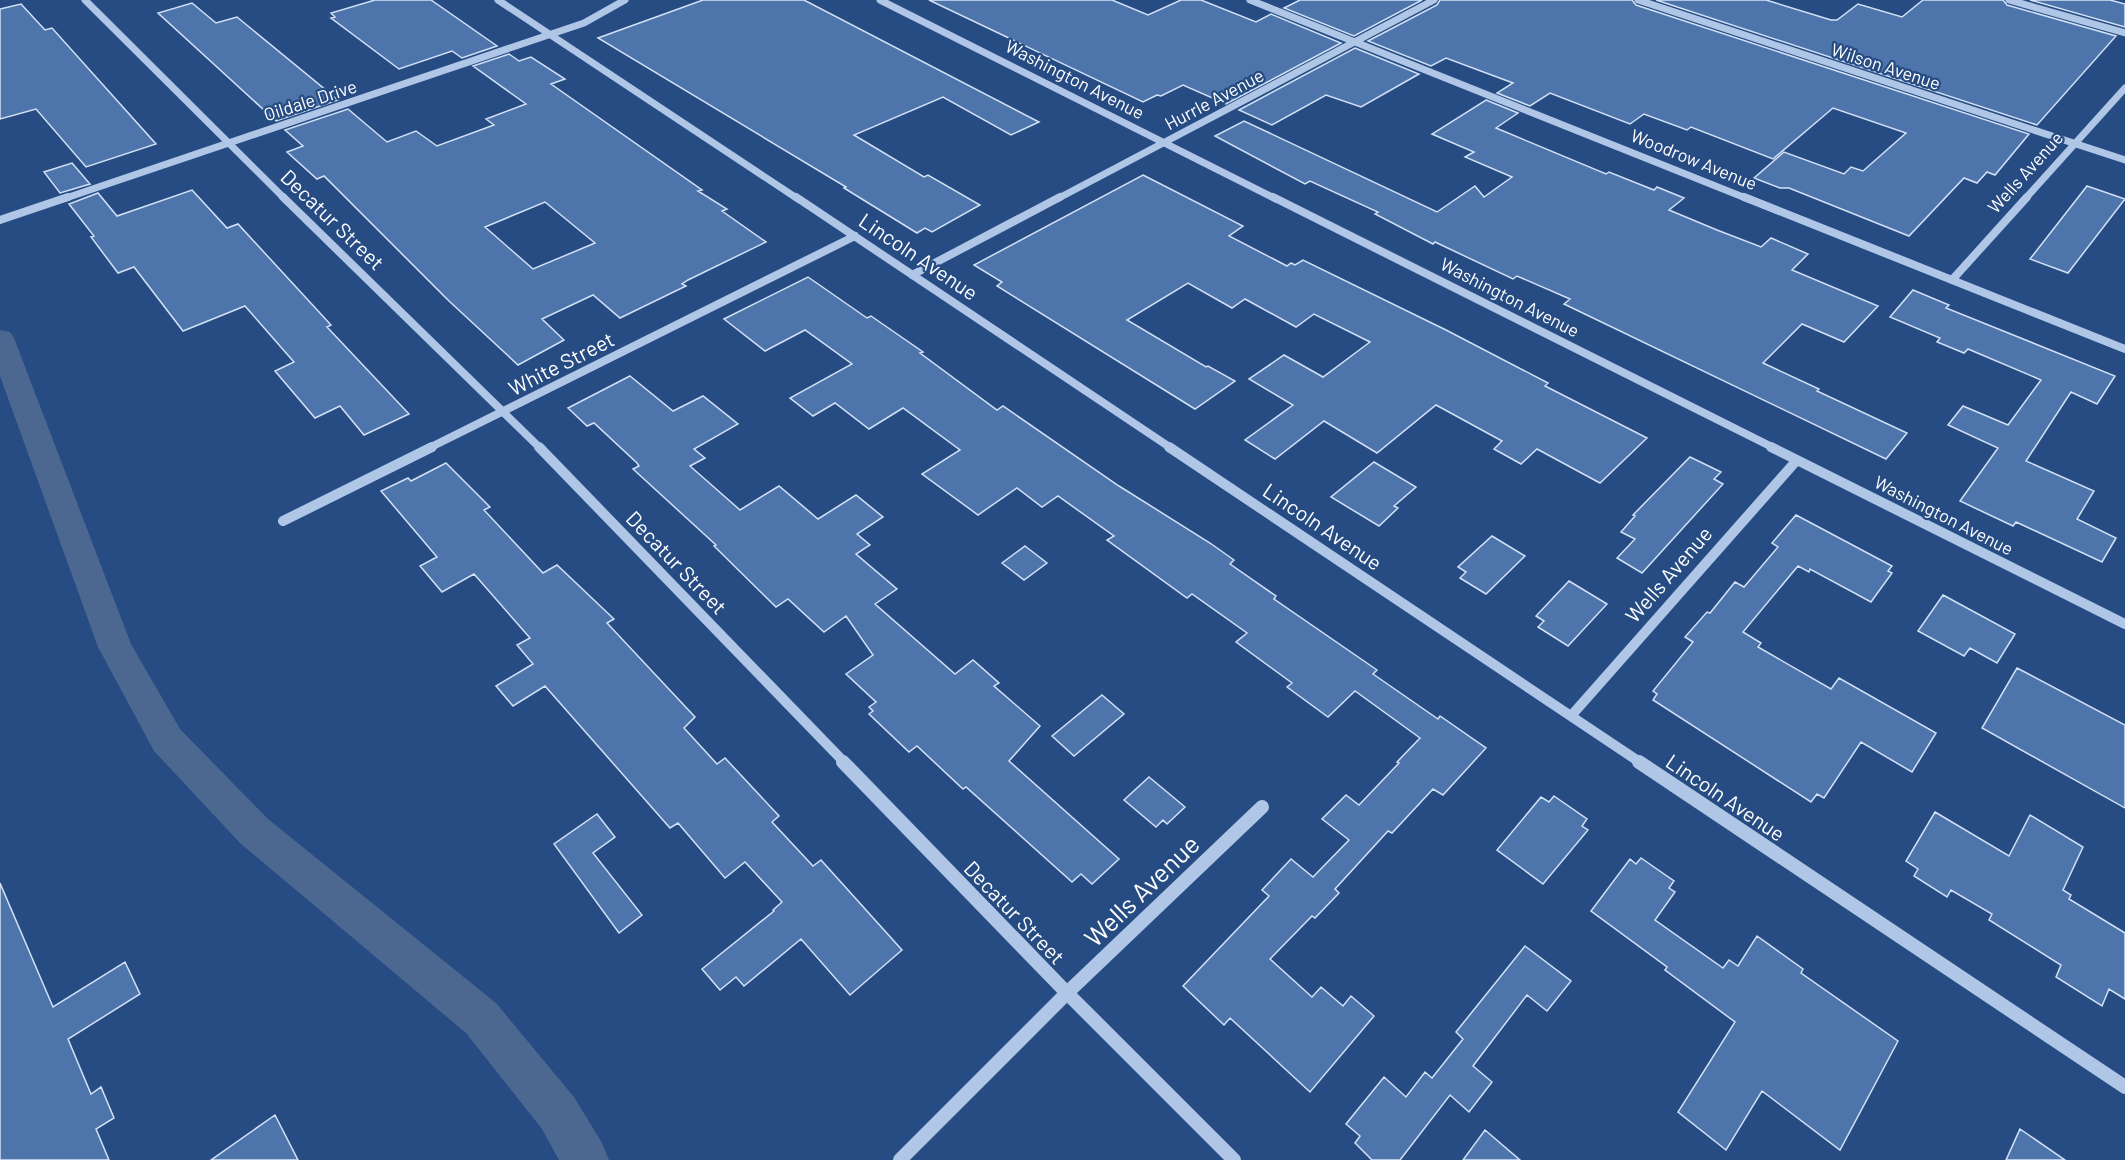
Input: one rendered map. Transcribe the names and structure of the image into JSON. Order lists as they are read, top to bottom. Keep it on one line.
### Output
{"streets":{"street":["Wilson Avenue","Washington Avenue","Hurrle Avenue","Oildale Drive","Woodrow Avenue","Wells Avenue","Decatur Street","Lincoln Avenue","White Street"]},"crossings":[["Wilson Avenue","Wells Avenue"],["Washington Avenue","Hurrle Avenue"],["Washington Avenue","Wells Avenue"],["Hurrle Avenue","Woodrow Avenue"],["Hurrle Avenue","Lincoln Avenue"],["Oildale Drive","Decatur Street"],["Oildale Drive","Lincoln Avenue"],["Woodrow Avenue","Wells Avenue"],["Wells Avenue","Decatur Street"],["Wells Avenue","Lincoln Avenue"],["Decatur Street","White Street"],["Lincoln Avenue","White Street"]]}
